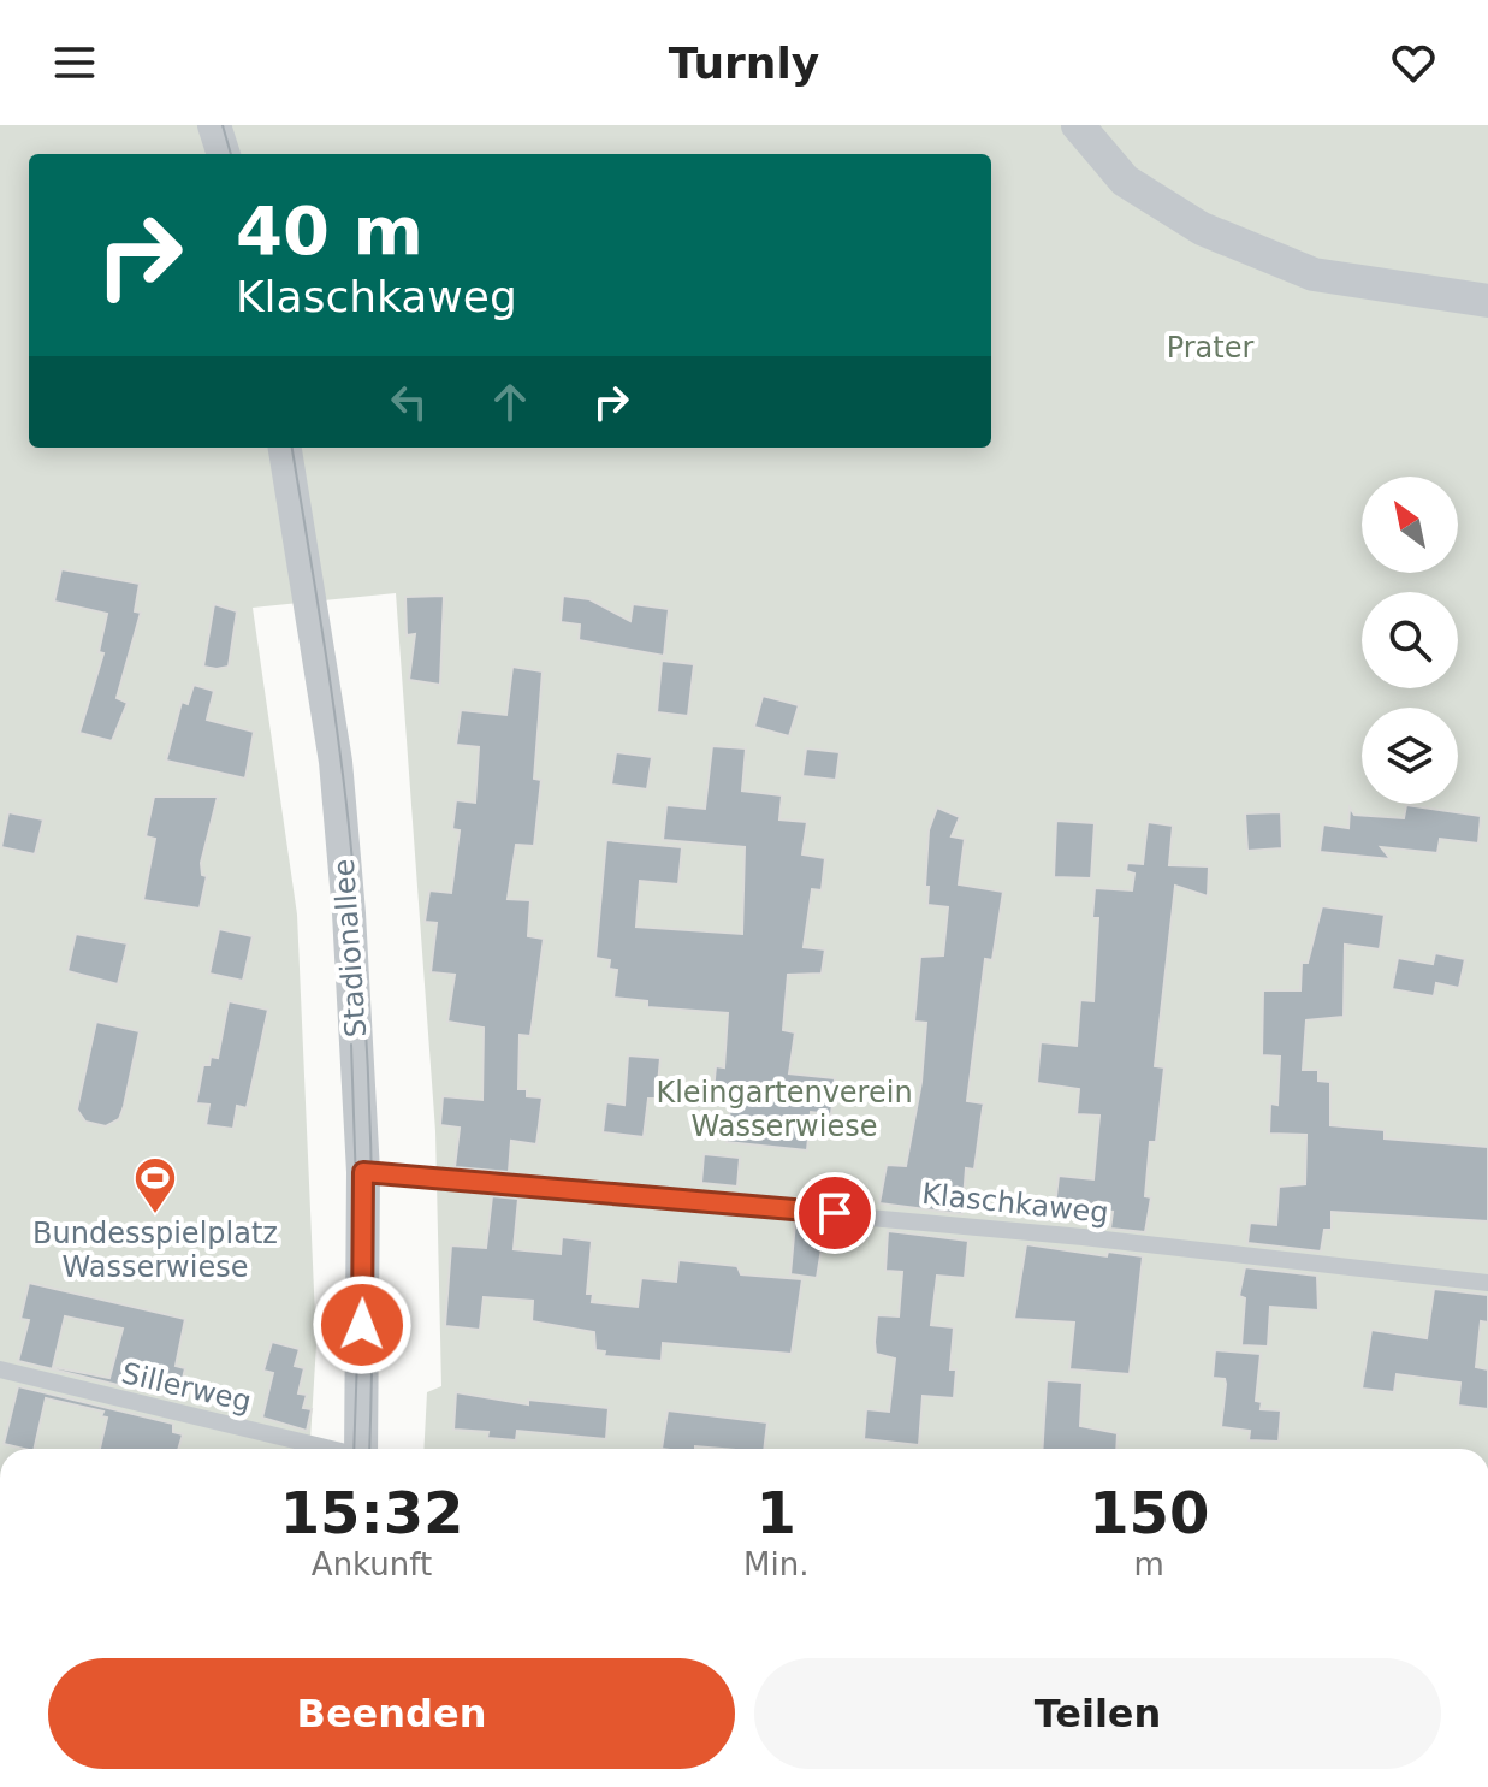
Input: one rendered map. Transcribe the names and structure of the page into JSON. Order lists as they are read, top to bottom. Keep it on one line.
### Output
{"streets":{"street":["Stadionallee"],"lane":["Klaschkaweg","Sillerweg"]},"crossings":[["Stadionallee","Klaschkaweg"]],"parks":["Prater","Kleingartenverein Wasserwiese"],"places":{"sports":["Bundesspielplatz Wasserwiese"]},"north":"top left","page":{"header":"Turnly","turn":["40 m","Klaschkaweg"],"eta":["15:32","Ankunft","1","Min.","150","m"],"buttons":["Beenden","Teilen"]}}
